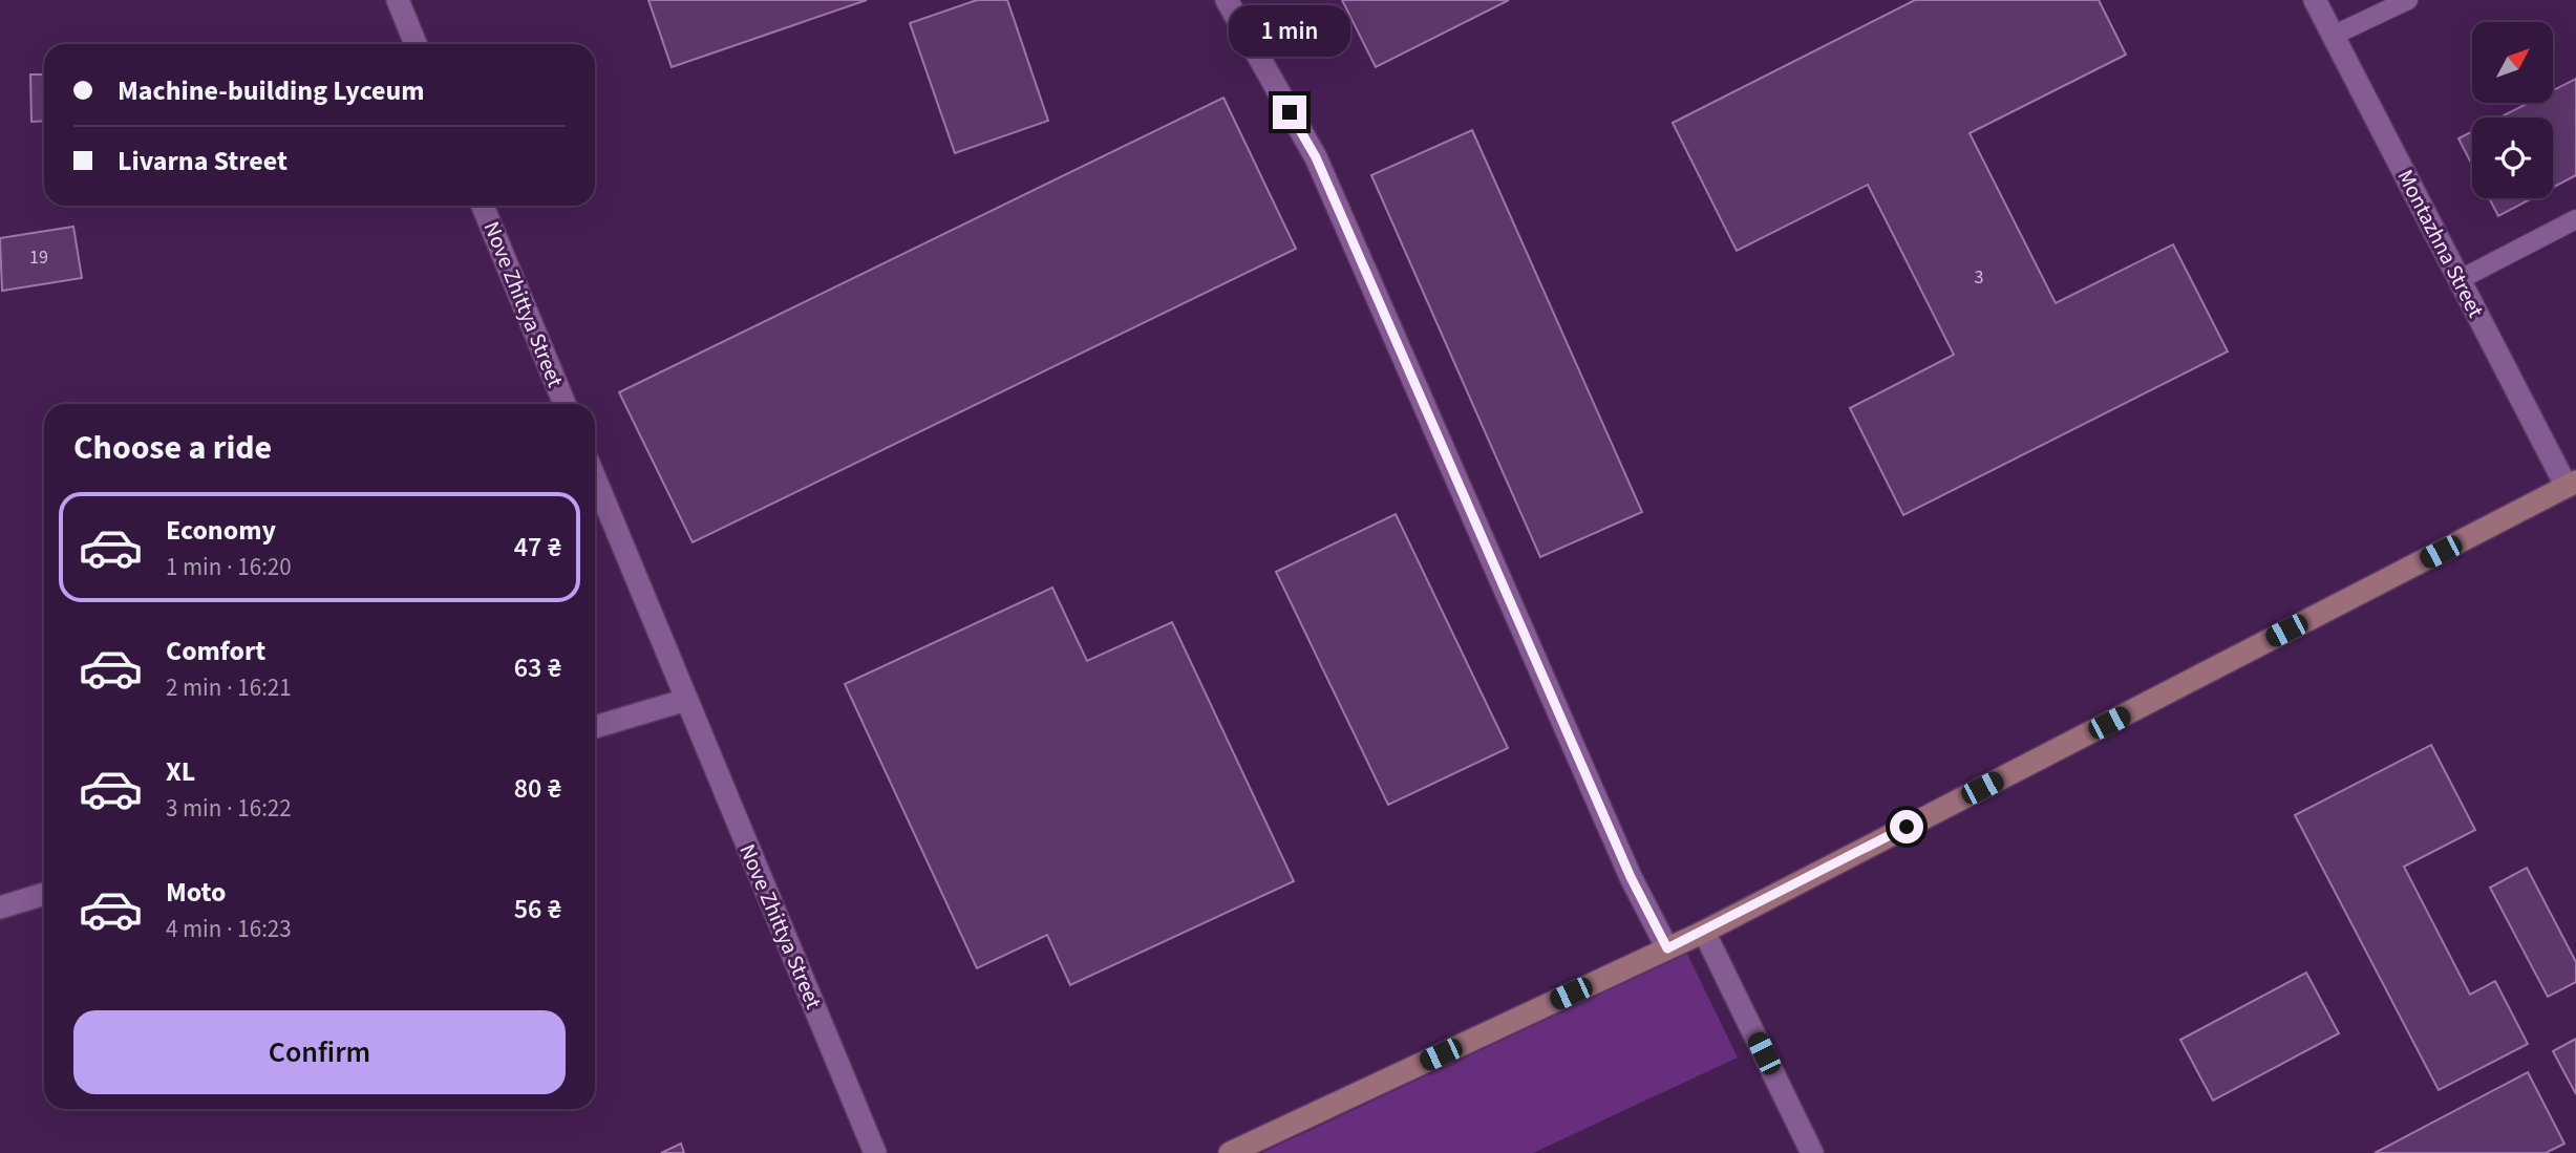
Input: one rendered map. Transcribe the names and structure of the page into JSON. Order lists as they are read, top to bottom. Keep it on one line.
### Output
{"streets":{"street":["Montazhna Street","Nove Zhittya Street"]},"house_numbers":["19","3"],"north":"top right","page":{"bubble":"1 min","banner":["Machine-building Lyceum","Livarna Street"],"heading":"Choose a ride","list":[{"name":"Economy","note":"1 min · 16:20","value":"47 ₴"},{"name":"Comfort","note":"2 min · 16:21","value":"63 ₴"},{"name":"XL","note":"3 min · 16:22","value":"80 ₴"},{"name":"Moto","note":"4 min · 16:23","value":"56 ₴"}],"buttons":"Confirm"}}
